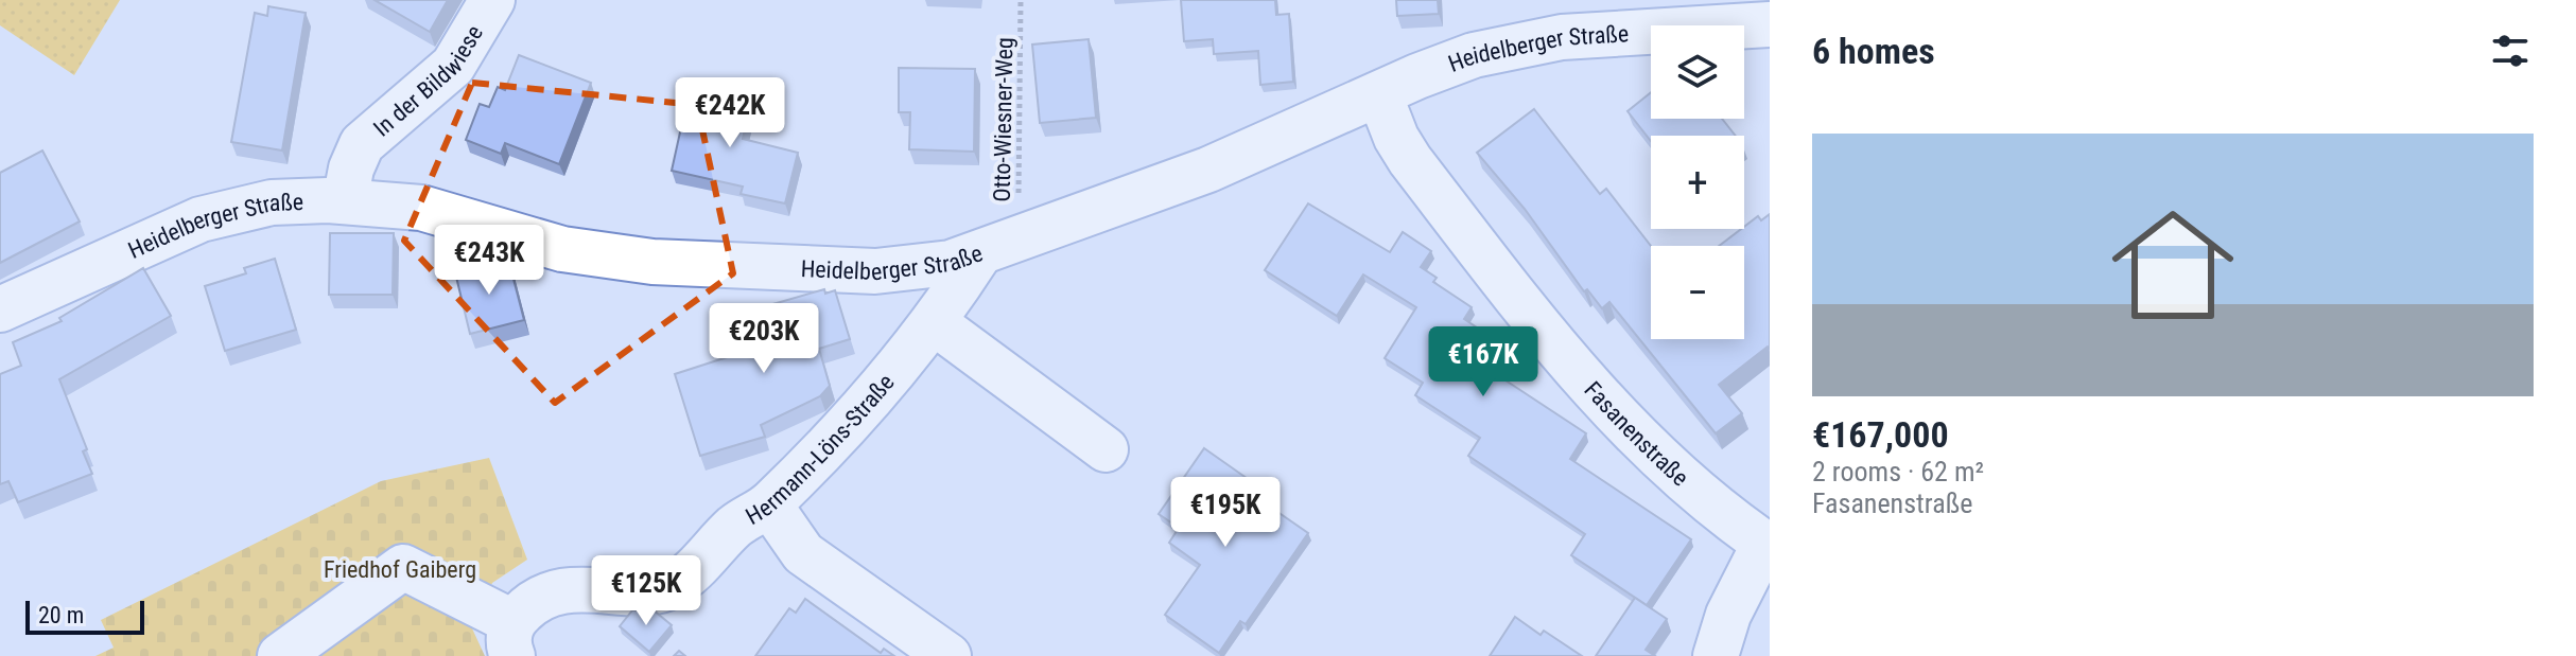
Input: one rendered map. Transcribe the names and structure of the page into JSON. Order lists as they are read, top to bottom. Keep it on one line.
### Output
{"streets":{"street":["Heidelberger Straße","In der Bildwiese","Fasanenstraße","Hermann-Löns-Straße"],"path":["Otto-Wiesner-Weg"]},"crossings":[["Heidelberger Straße","In der Bildwiese"],["Heidelberger Straße","Otto-Wiesner-Weg"],["Heidelberger Straße","Fasanenstraße"],["Heidelberger Straße","Hermann-Löns-Straße"],["Otto-Wiesner-Weg","Hermann-Löns-Straße"]],"parks":["Friedhof Gaiberg"],"scale_bar":"20 m","page":{"heading":"6 homes","map_buttons":["+","−"],"price":["€242K","€243K","€203K","€167K","€195K","€125K"],"list":[{"name":"€167,000","note":"2 rooms · 62 m² · Fasanenstraße"}],"scale":"20 m"}}
